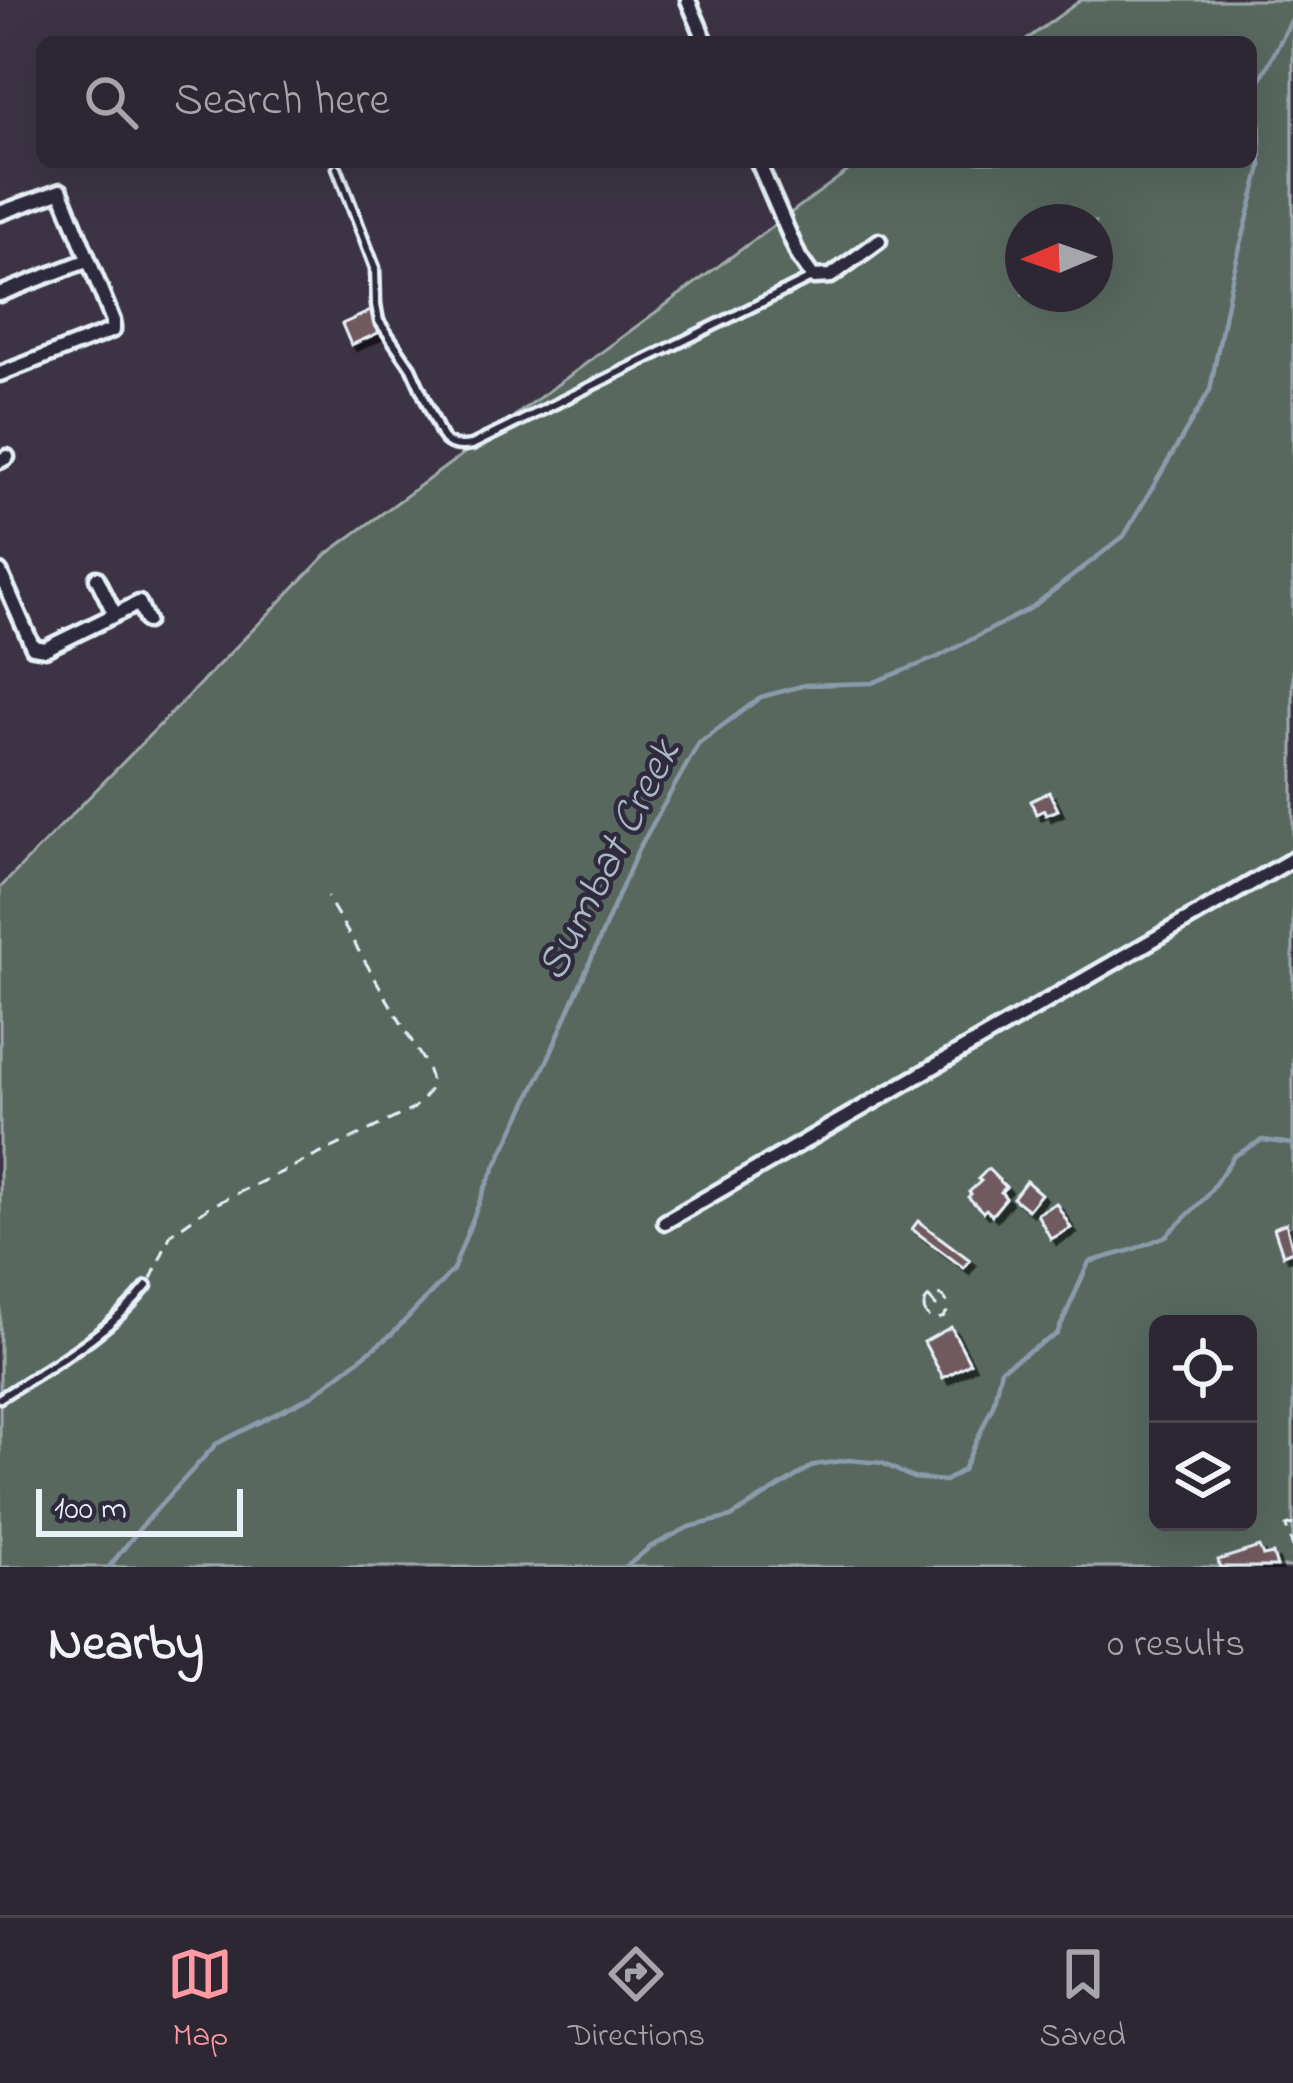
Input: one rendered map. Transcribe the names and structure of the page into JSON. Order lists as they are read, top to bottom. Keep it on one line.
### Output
{"water":["Sumbat Creek"],"scale_bar":"100 m","north":"left","page":{"search":"Search here","scale":"100 m","heading":["Nearby","0 results"],"nav":["Map","Directions","Saved"]}}
